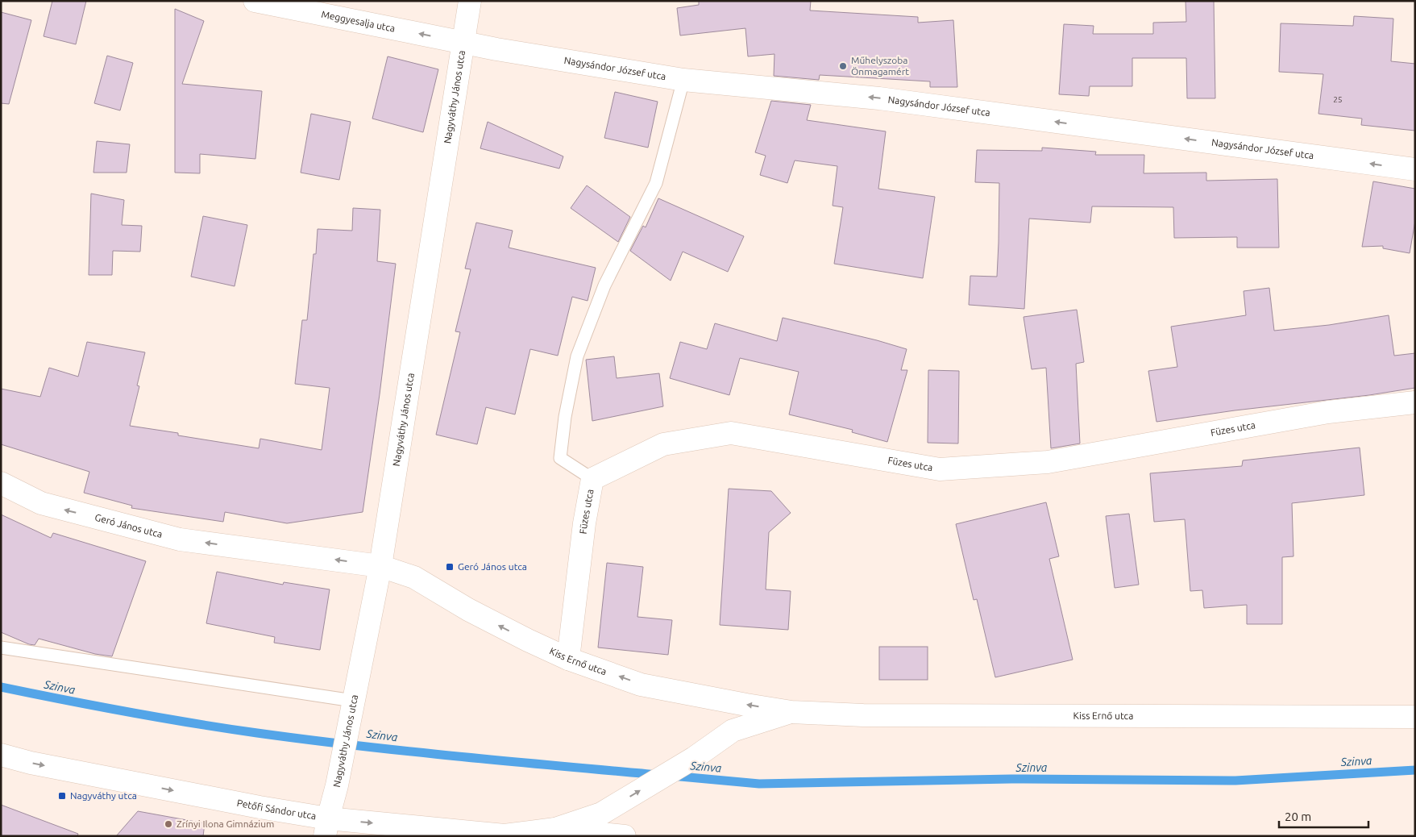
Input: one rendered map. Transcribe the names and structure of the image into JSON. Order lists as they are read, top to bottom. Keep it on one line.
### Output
{"streets":{"street":["Meggyesalja utca","Nagysándor József utca","Nagyváthy János utca","Füzes utca","Geró János utca","Kiss Ernő utca","Petőfi Sándor utca"]},"crossings":[["Meggyesalja utca","Nagysándor József utca"],["Meggyesalja utca","Nagyváthy János utca"],["Nagysándor József utca","Nagyváthy János utca"],["Nagyváthy János utca","Geró János utca"],["Nagyváthy János utca","Kiss Ernő utca"],["Nagyváthy János utca","Petőfi Sándor utca"],["Füzes utca","Kiss Ernő utca"],["Geró János utca","Kiss Ernő utca"],["Kiss Ernő utca","Petőfi Sándor utca"]],"one_way":["Meggyesalja utca","Nagysándor József utca","Geró János utca","Petőfi Sándor utca"],"water":["Szinva"],"places":{"other":["Műhelyszoba Önmagamért","Zrínyi Ilona Gimnázium"],"transit":["Geró János utca","Nagyváthy utca"]},"house_numbers":["25"],"scale_bar":"20 m"}
